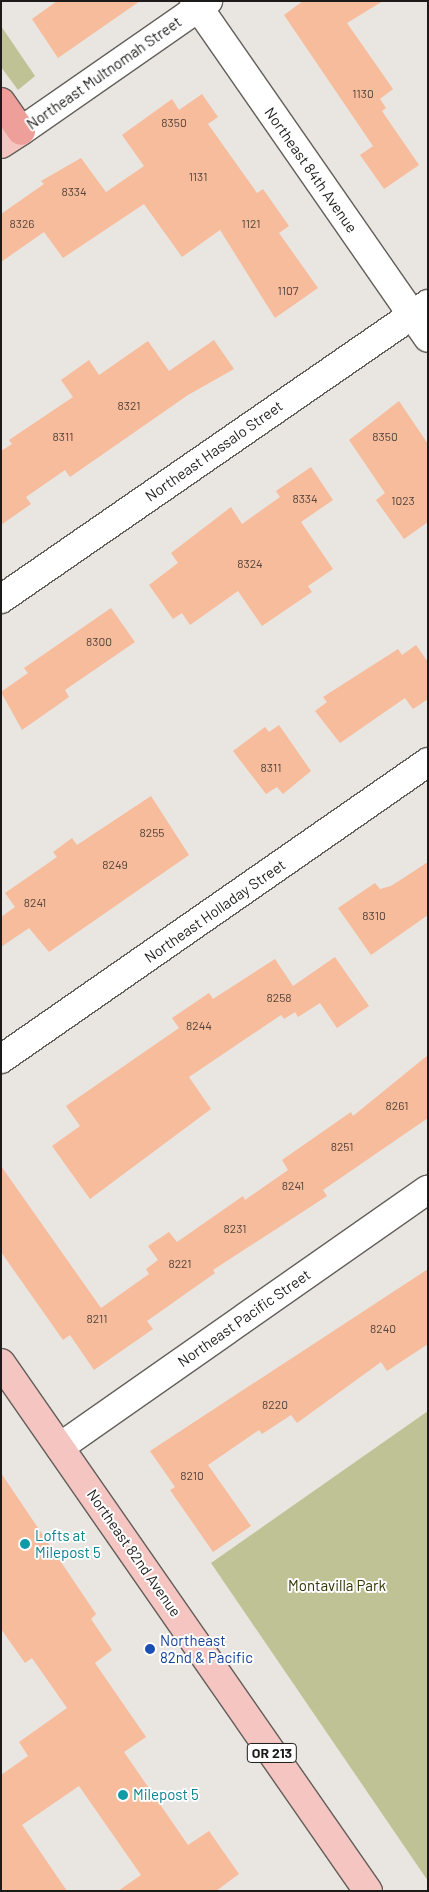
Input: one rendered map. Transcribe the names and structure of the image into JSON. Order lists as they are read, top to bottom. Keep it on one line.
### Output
{"streets":{"main road":["Northeast 82nd Avenue","OR 213"],"street":["Northeast Multnomah Street","Northeast 84th Avenue","Northeast Hassalo Street","Northeast Holladay Street","Northeast Pacific Street"]},"crossings":[["Northeast Multnomah Street","Northeast 84th Avenue"],["Northeast 84th Avenue","Northeast Hassalo Street"],["Northeast Pacific Street","Northeast 82nd Avenue"]],"parks":["Montavilla Park"],"places":["Lofts at Milepost 5","Northeast 82nd & Pacific","Milepost 5"],"house_numbers":["1130","8350","1131","8334","8326","1121","1107","8321","8311","8350","8334","1023","8324","8300","8311","8255","8249","8241","8310","8258","8244","8261","8251","8241","8231","8221","8211","8240","8220","8210"]}
